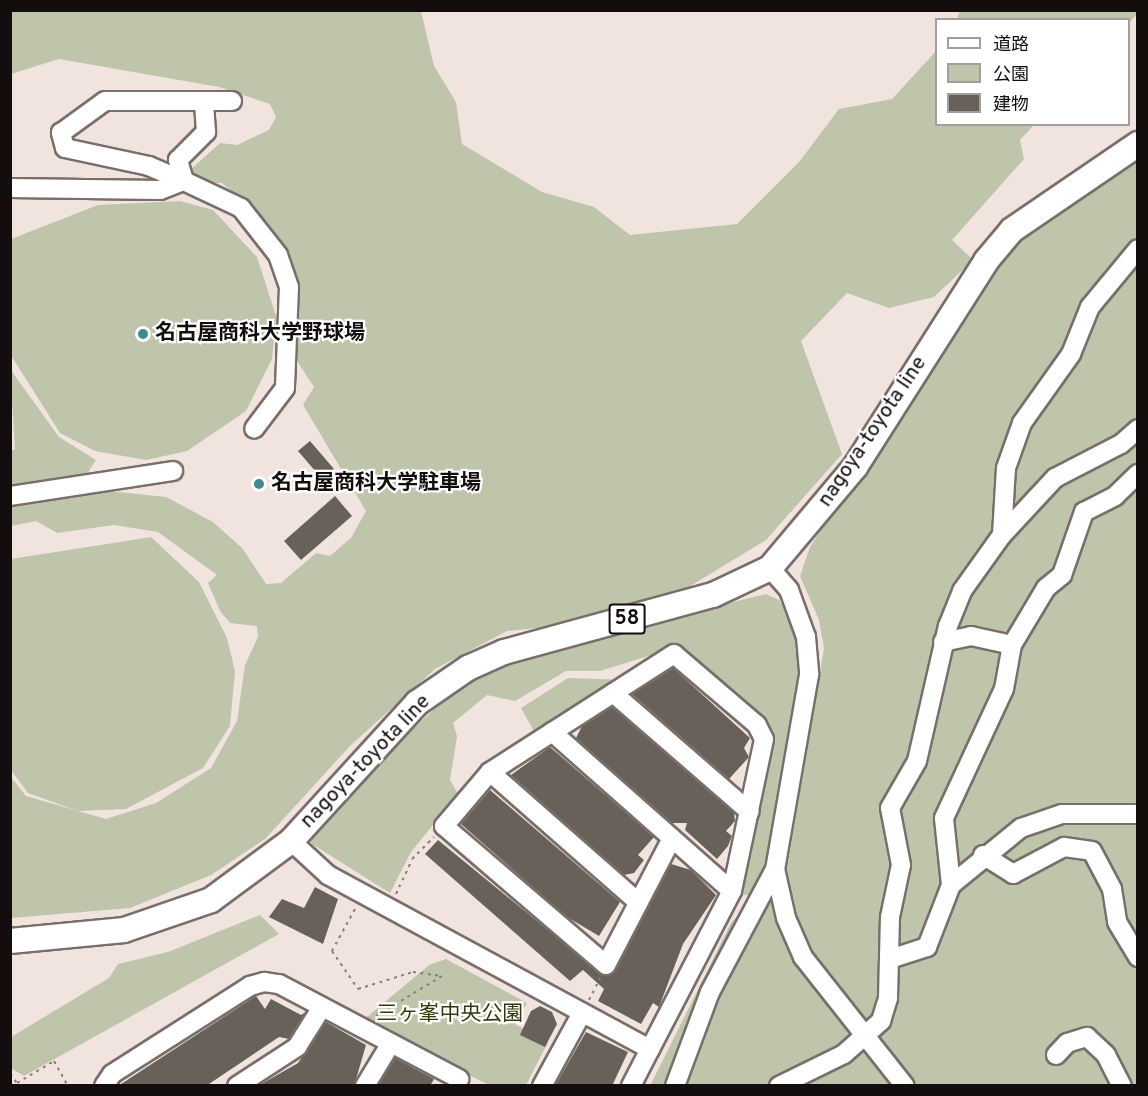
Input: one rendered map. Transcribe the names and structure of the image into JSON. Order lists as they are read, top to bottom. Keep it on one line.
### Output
{"streets":{"main road":["nagoya-toyota line","58"]},"parks":["三ヶ峯中央公園"],"places":["名古屋商科大学野球場","名古屋商科大学駐車場"],"legend":["道路","公園","建物"]}
